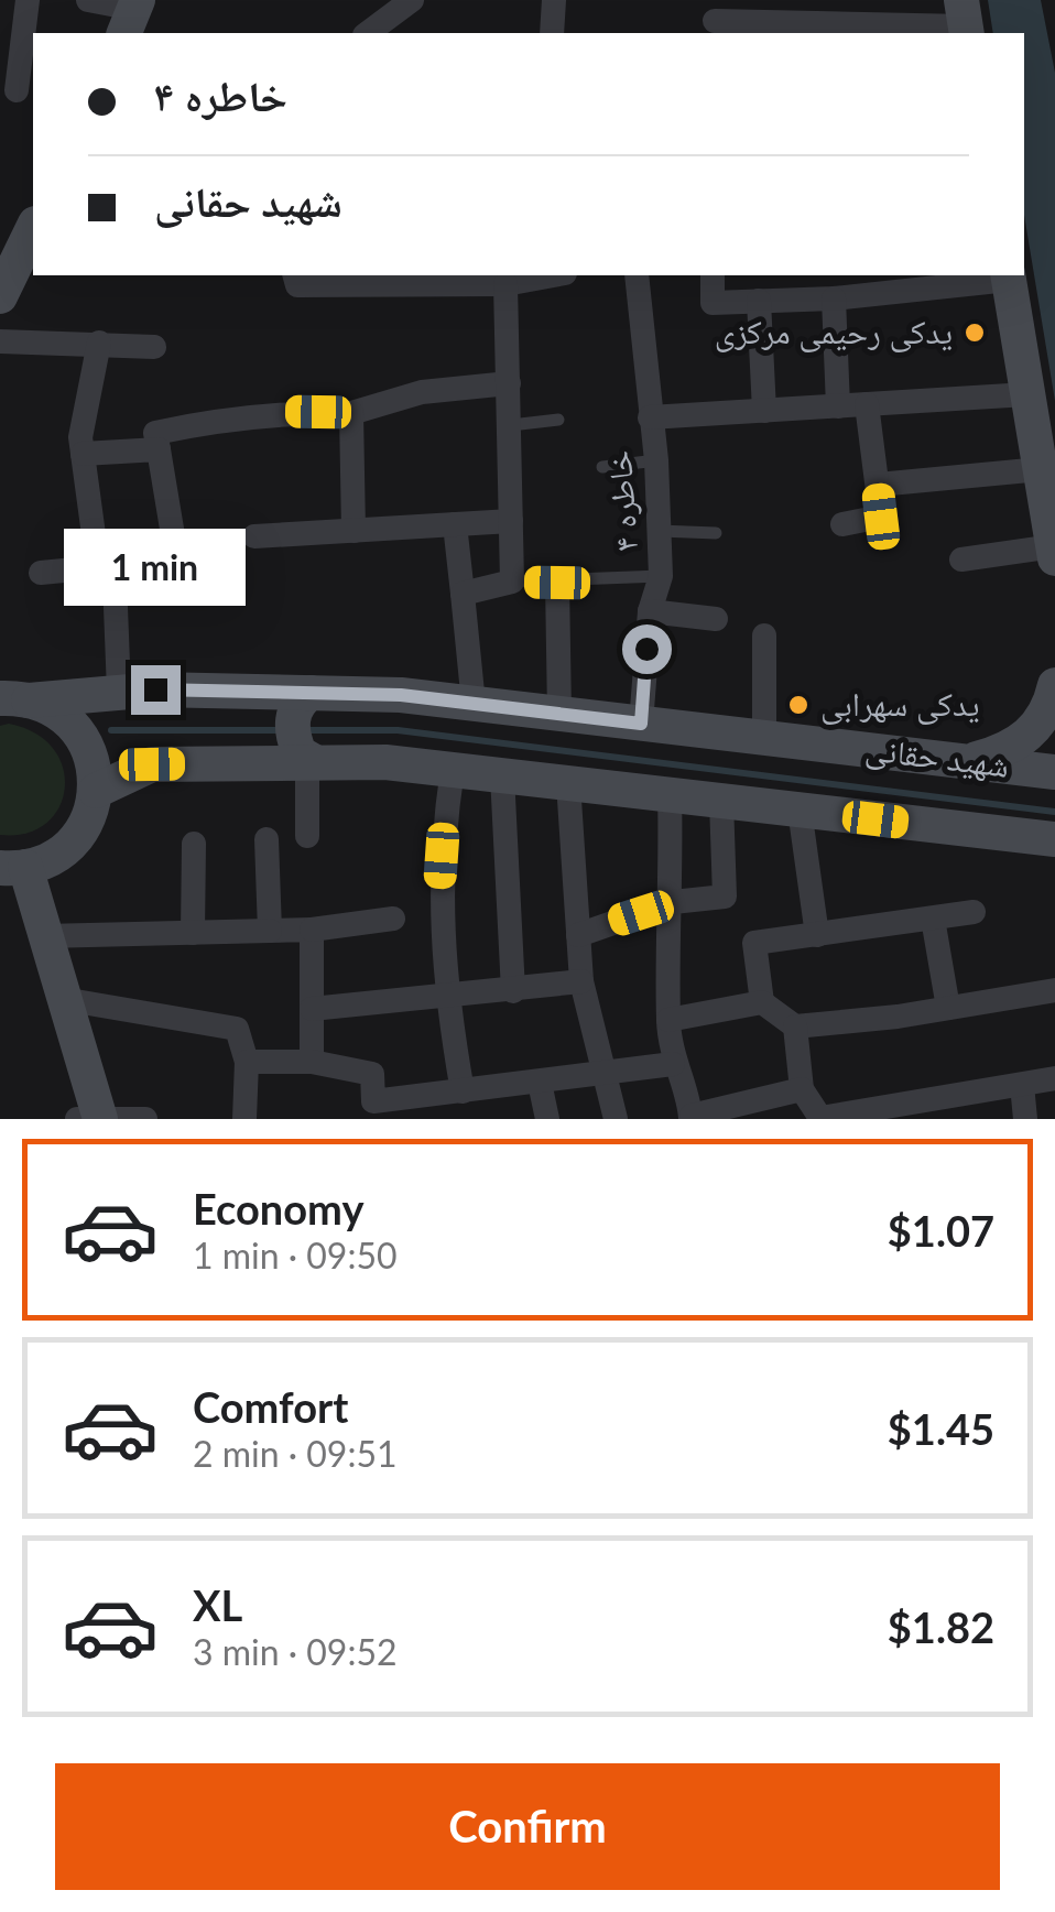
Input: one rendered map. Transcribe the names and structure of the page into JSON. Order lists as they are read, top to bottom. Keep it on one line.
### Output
{"streets":{"main road":["شهید حقانی"],"street":["خاطره ۴"]},"crossings":[["خاطره ۴","شهید حقانی"]],"places":["یدکی رحیمی مرکزی","یدکی سهرابی"],"page":{"banner":["خاطره ۴","شهید حقانی"],"bubble":"1 min","list":[{"name":"Economy","note":"1 min · 09:50","value":"$1.07"},{"name":"Comfort","note":"2 min · 09:51","value":"$1.45"},{"name":"XL","note":"3 min · 09:52","value":"$1.82"}],"buttons":"Confirm"}}
